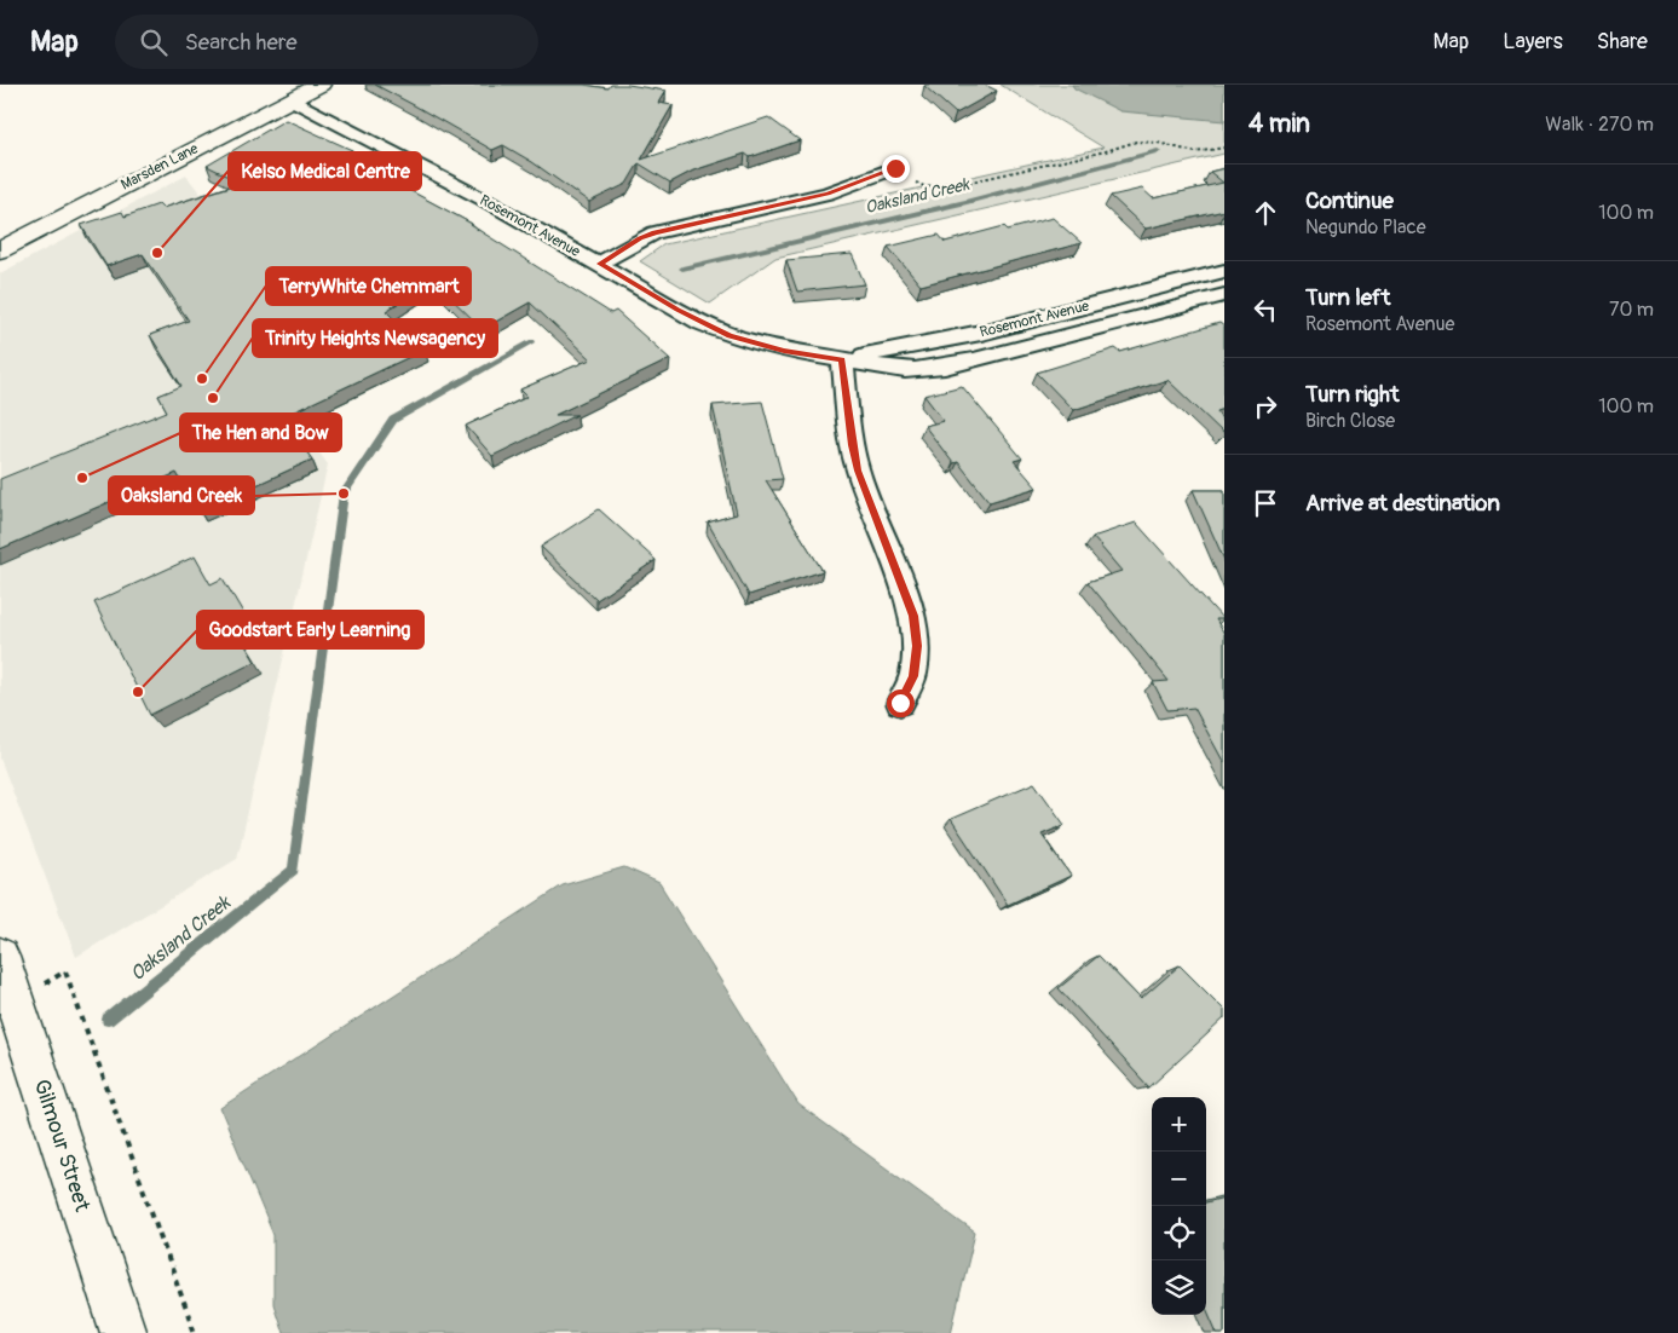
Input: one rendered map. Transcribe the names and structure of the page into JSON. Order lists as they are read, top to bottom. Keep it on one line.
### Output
{"streets":{"main road":["Marsden Lane","Gilmour Street"],"street":["Rosemont Avenue"]},"crossings":[["Marsden Lane","Rosemont Avenue"]],"water":["Oaksland Creek"],"places":["Kelso Medical Centre","TerryWhite Chemmart","Trinity Heights Newsagency","The Hen and Bow","Oaksland Creek","Goodstart Early Learning"],"page":{"header":"Map","search":"Search here","nav":["Map","Layers","Share"],"heading":["4 min","Walk · 270 m"],"list":[["Continue","Negundo Place","100 m"],["Turn left","Rosemont Avenue","70 m"],["Turn right","Birch Close","100 m"],"Arrive at destination"],"map_buttons":["+","−"]}}
